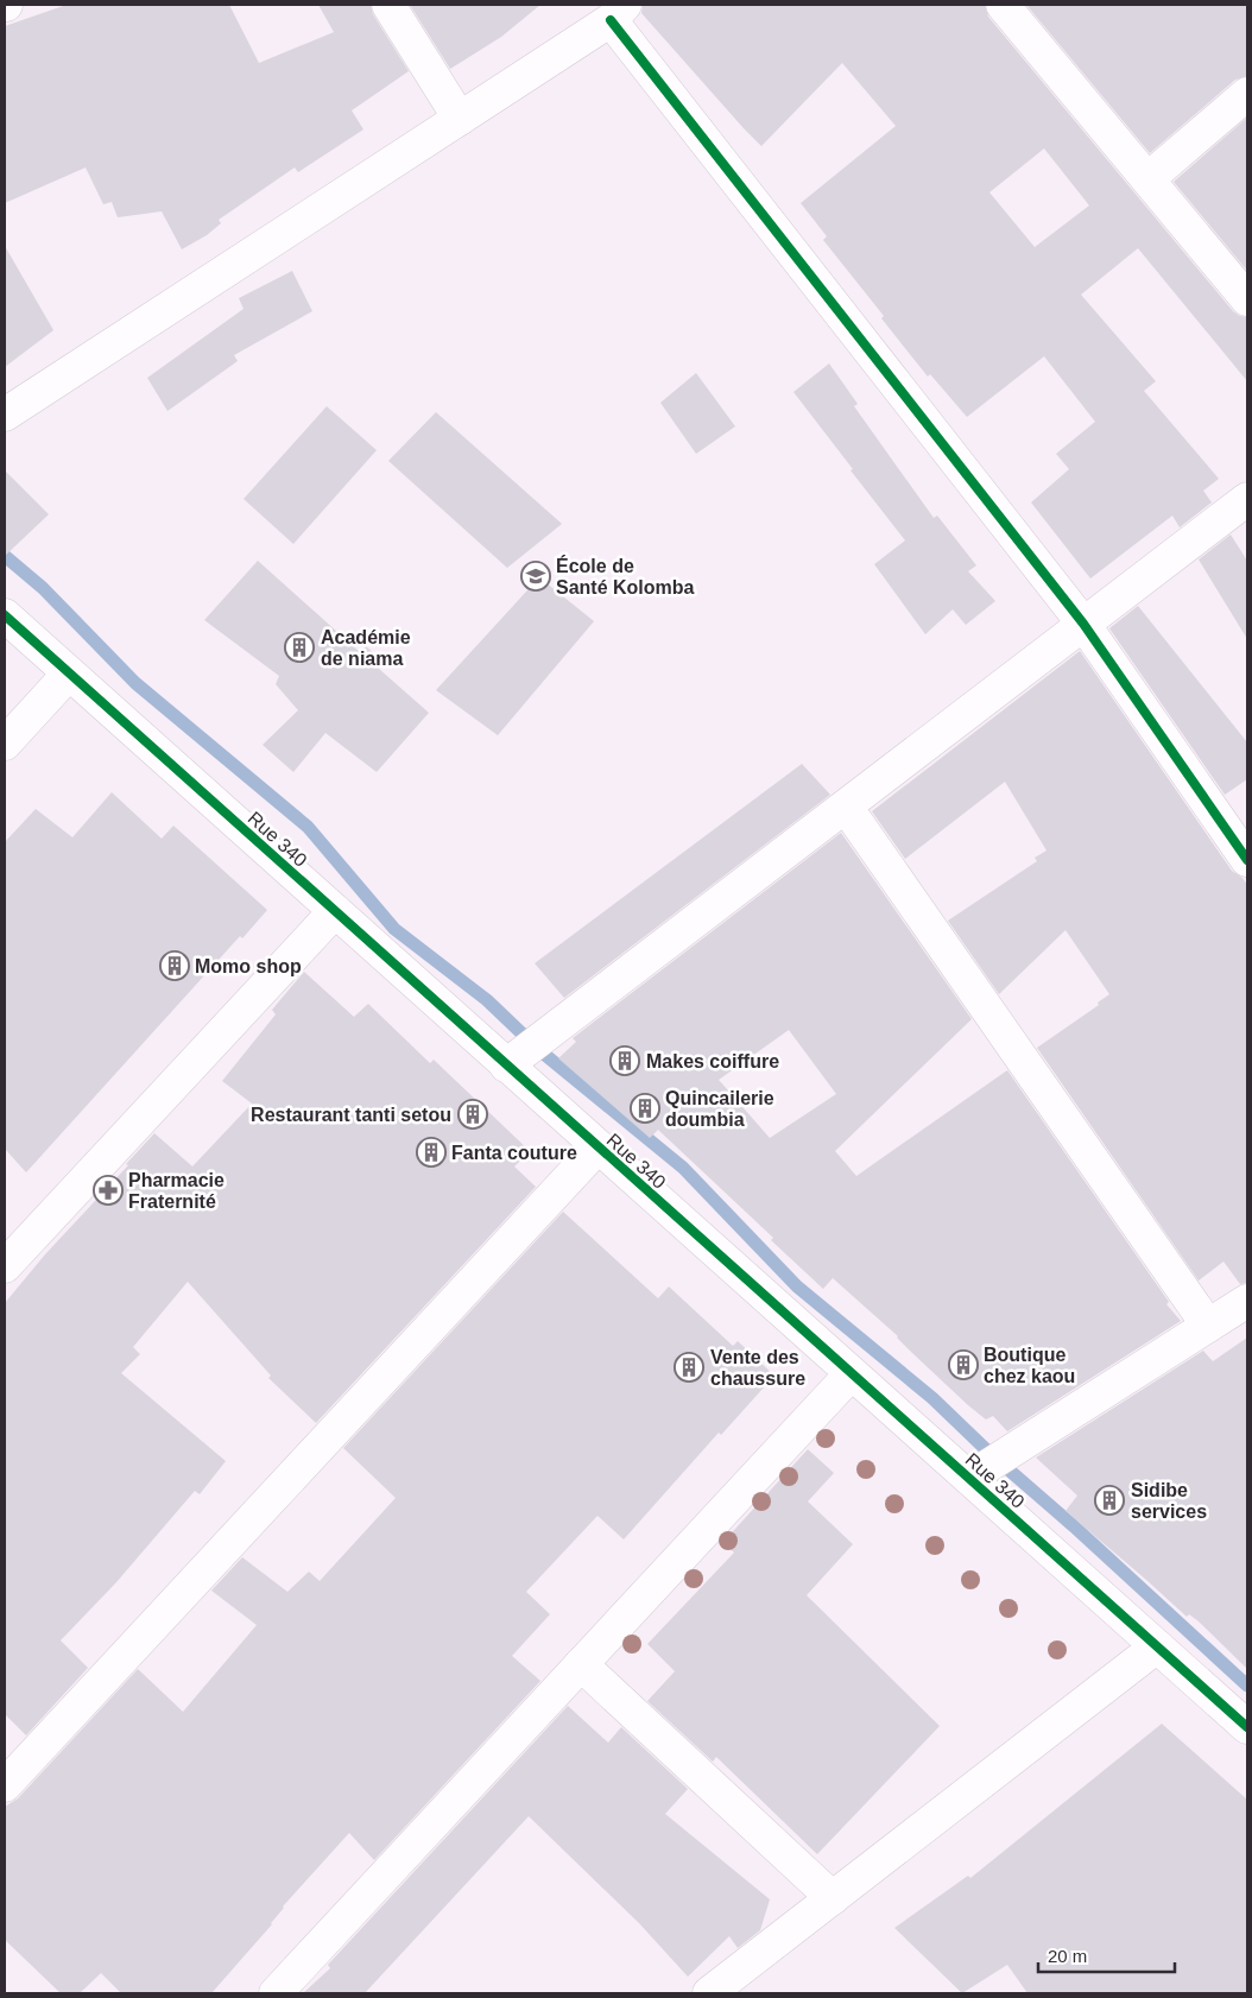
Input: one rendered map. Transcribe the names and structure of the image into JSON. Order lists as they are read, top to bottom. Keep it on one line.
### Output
{"streets":{"street":["Rue 340"]},"places":{"school or university":["École de Santé Kolomba"],"building":["Académie de niama","Momo shop","Makes coiffure","Quincailerie doumbia","Restaurant tanti setou","Fanta couture","Boutique chez kaou","Vente des chaussure","Sidibe services"],"pharmacy":["Pharmacie Fraternité"]},"scale_bar":"20 m"}
